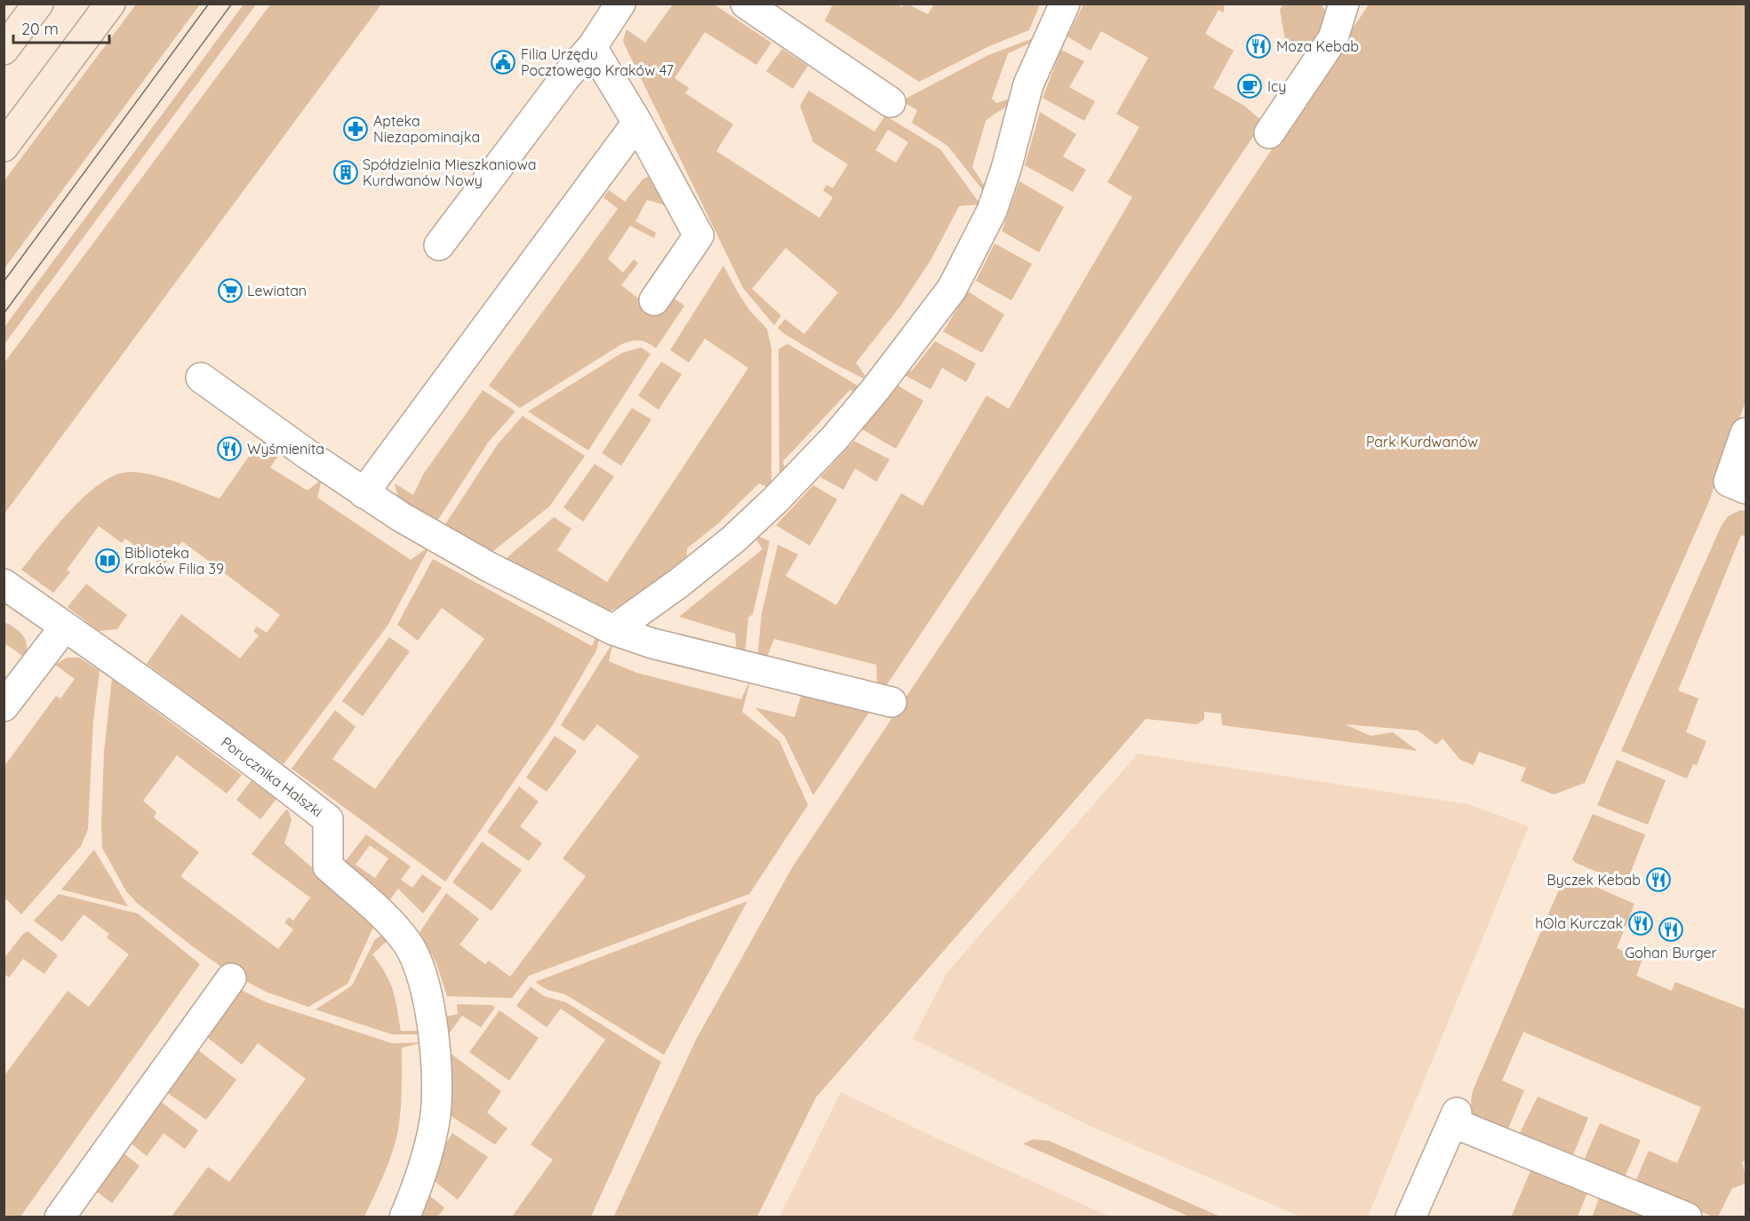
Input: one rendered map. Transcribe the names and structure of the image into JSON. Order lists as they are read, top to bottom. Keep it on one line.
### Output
{"streets":{"street":["Porucznika Halszki"]},"parks":["Park Kurdwanów"],"places":{"restaurant":["Moza Kebab","Wyśmienita","Byczek Kebab","hOla Kurczak","Gohan Burger"],"public building":["Filia Urzędu Pocztowego Kraków 47"],"cafe":["Icy"],"pharmacy":["Apteka Niezapominajka"],"building":["Spółdzielnia Mieszkaniowa Kurdwanów Nowy"],"supermarket":["Lewiatan"],"library":["Biblioteka Kraków Filia 39"]},"scale_bar":"20 m"}
